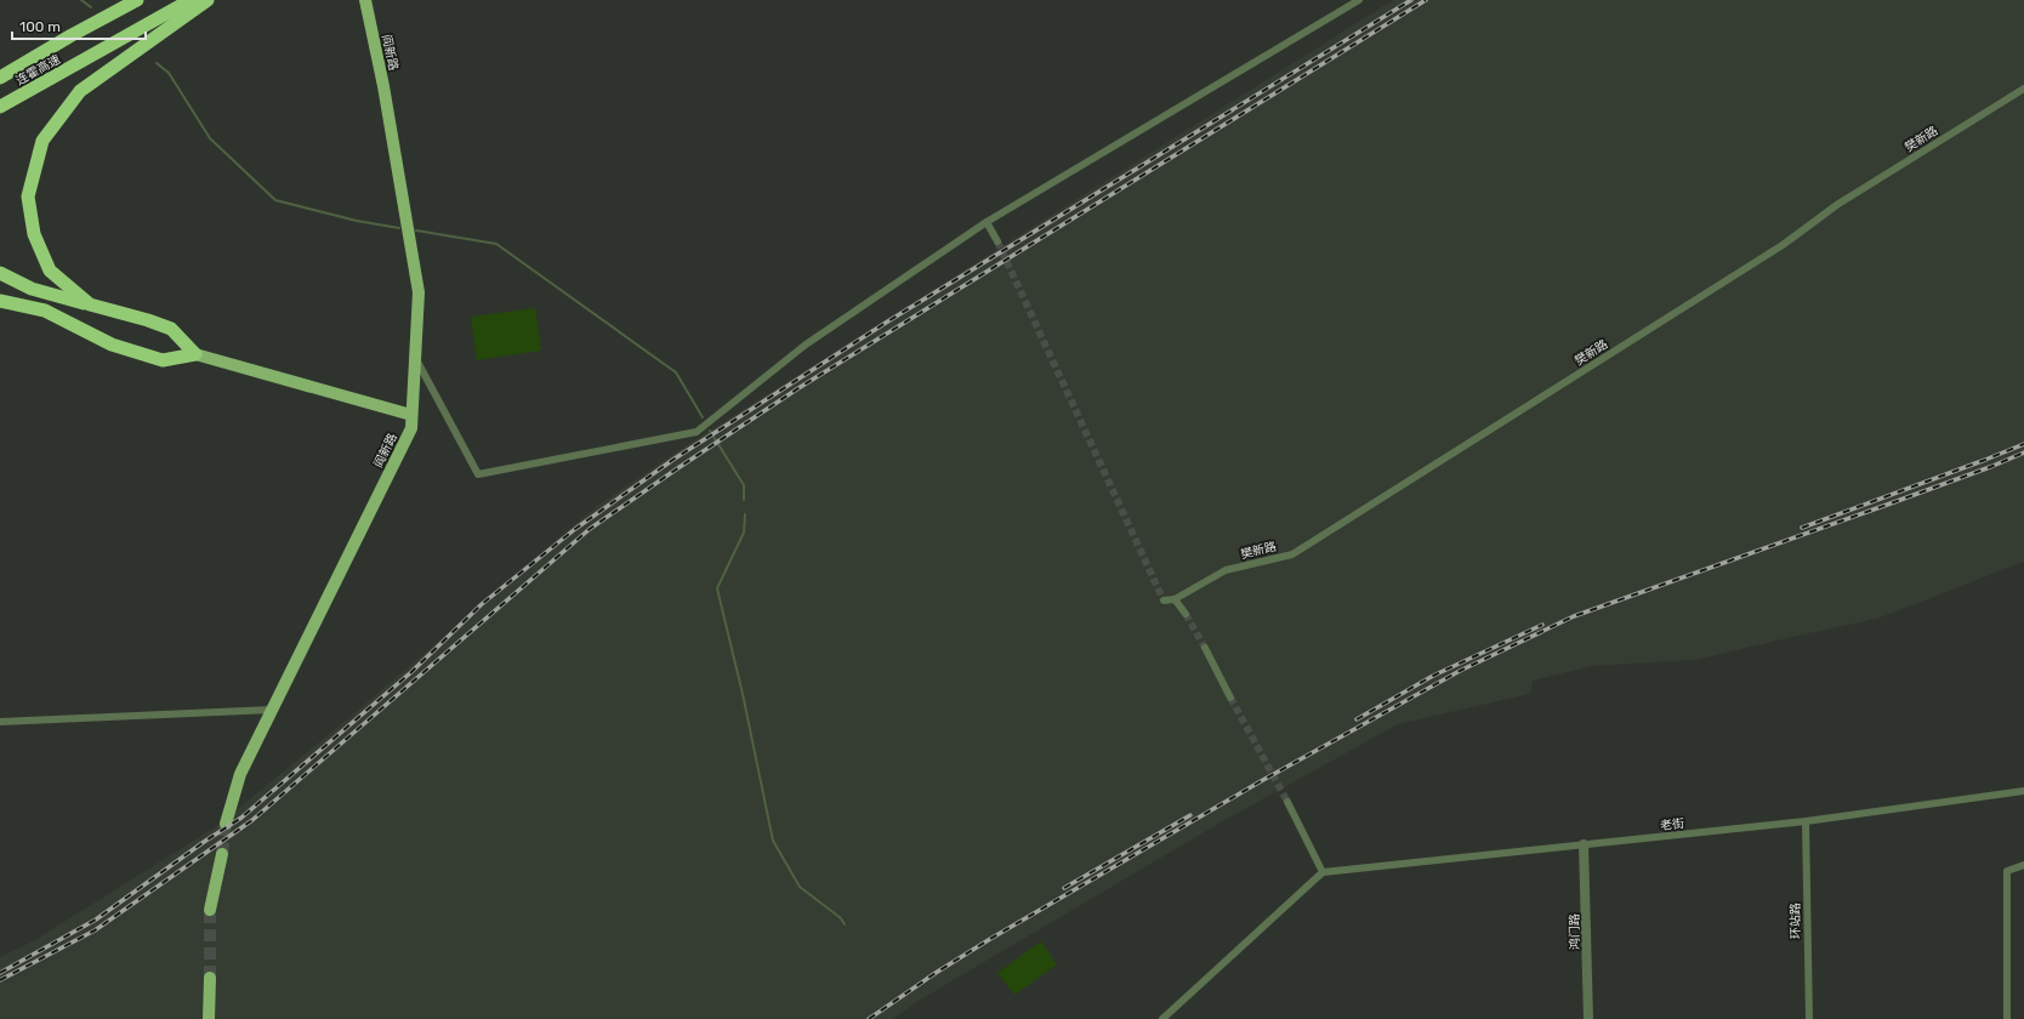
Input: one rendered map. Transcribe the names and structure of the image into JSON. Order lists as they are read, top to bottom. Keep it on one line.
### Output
{"streets":{"highway":["连霍高速"],"main road":["阎新路"],"street":["樊新路","老街","环站路","鸿门路"]},"crossings":[["老街","环站路"],["老街","鸿门路"]],"scale_bar":"100 m"}
